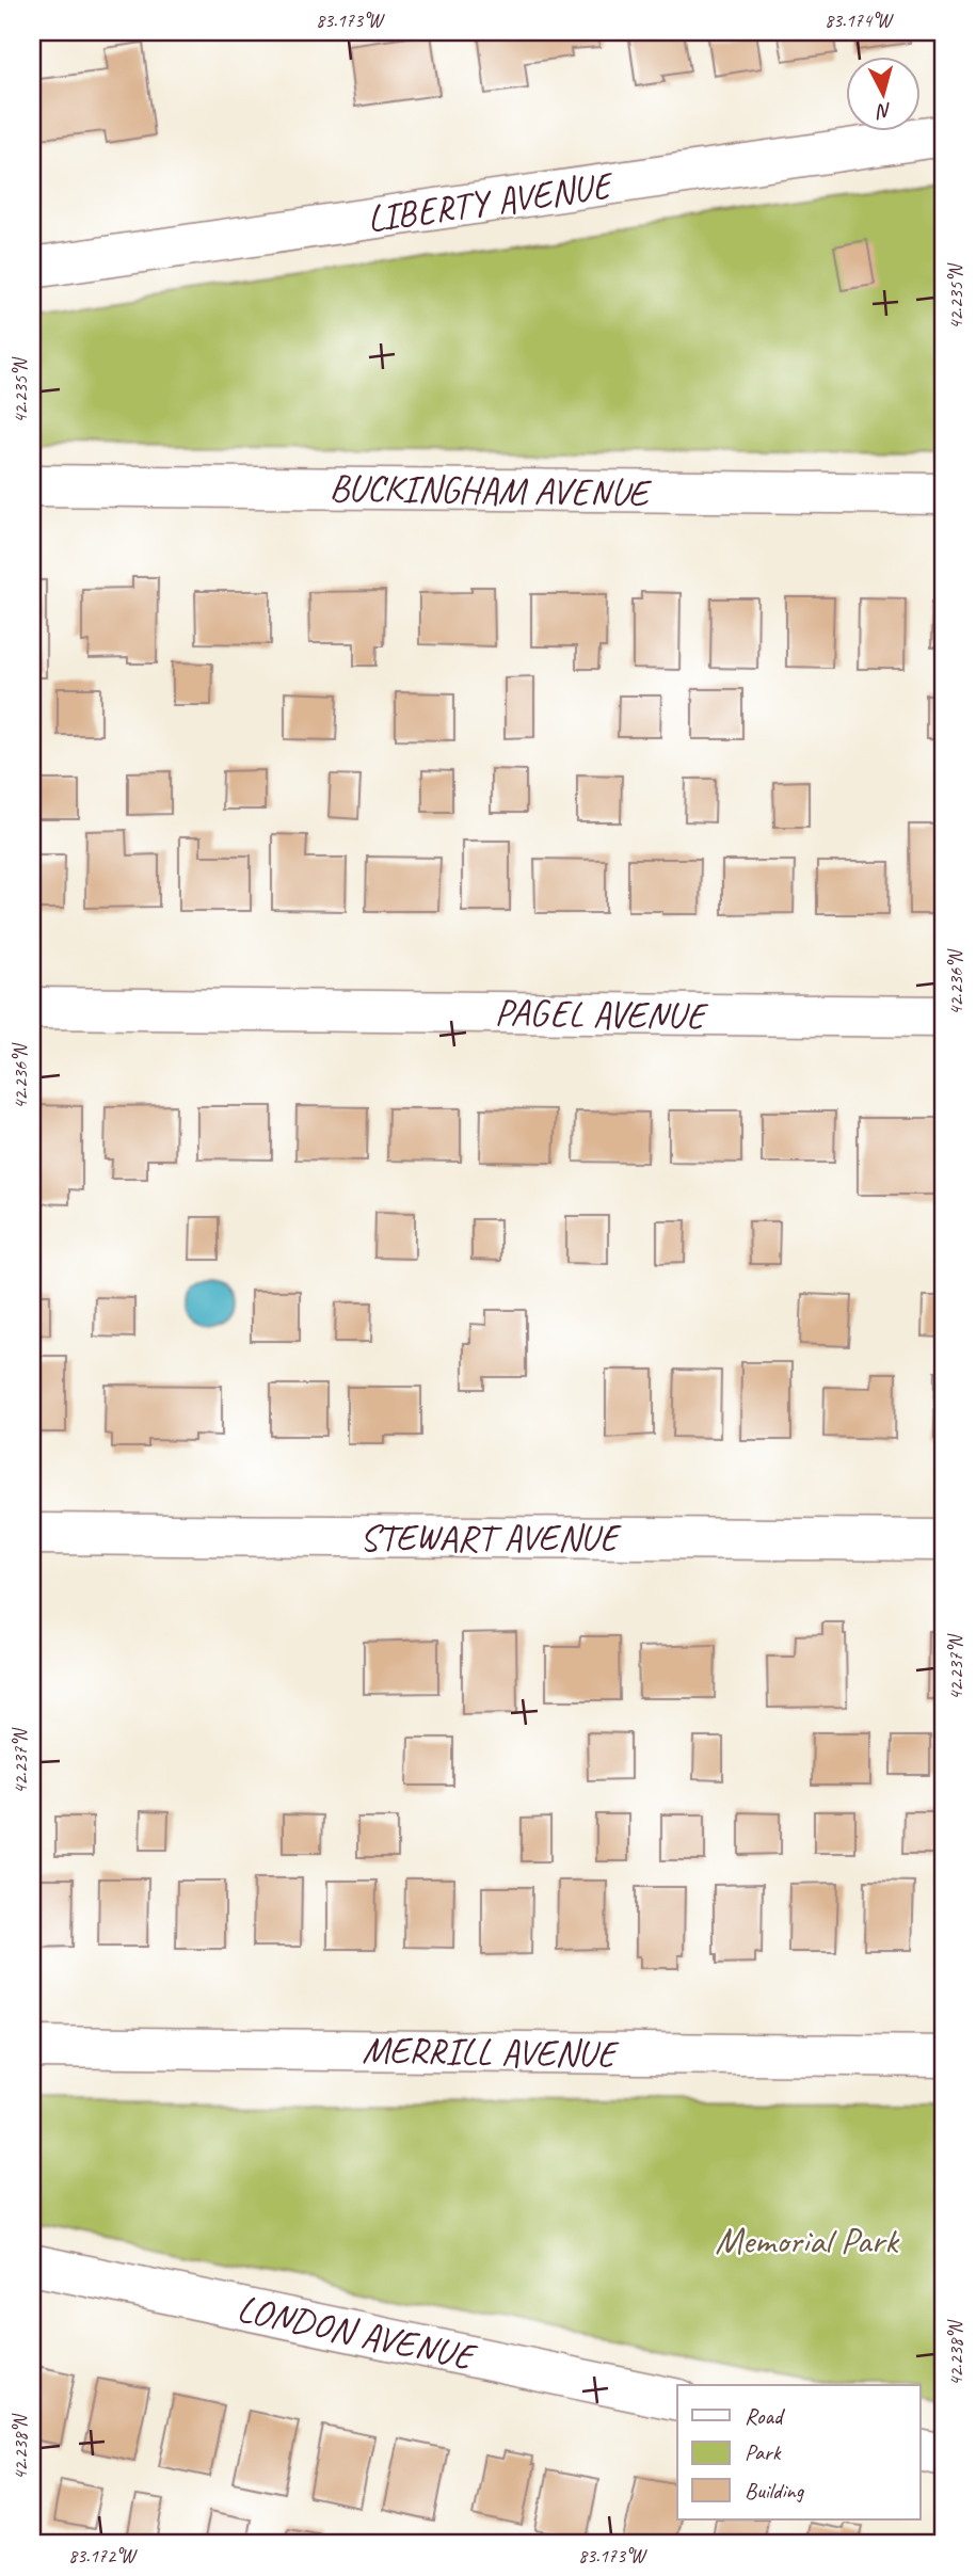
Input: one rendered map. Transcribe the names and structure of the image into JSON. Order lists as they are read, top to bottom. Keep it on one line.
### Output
{"streets":{"street":["LIBERTY AVENUE","BUCKINGHAM AVENUE","PAGEL AVENUE","STEWART AVENUE","MERRILL AVENUE","LONDON AVENUE"]},"parks":["Memorial Park"],"legend":["Road","Park","Building"],"north":"bottom","coordinates":["83.173°W","83.174°W","42.235°N","42.236°N","42.237°N","42.238°N","83.172°W"]}
